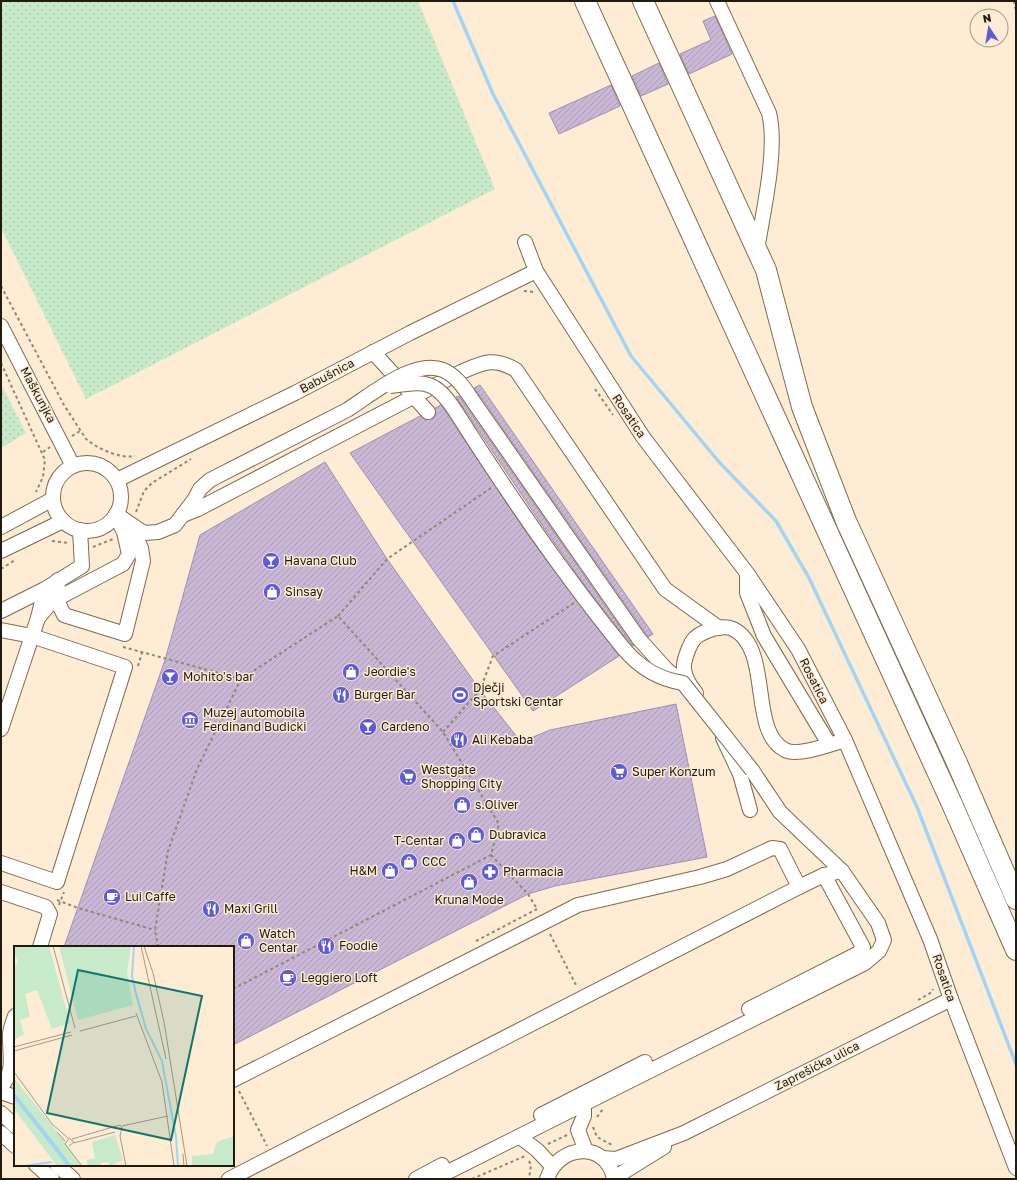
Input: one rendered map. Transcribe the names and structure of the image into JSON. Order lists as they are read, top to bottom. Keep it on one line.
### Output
{"streets":{"street":["Babušnica","Maškunjka","Rosatica","Zaprešićka ulica"]},"crossings":[["Babušnica","Maškunjka"],["Babušnica","Rosatica"],["Rosatica","Zaprešićka ulica"]],"places":{"bar":["Havana Club","Mohito's bar","Cardeno"],"shop":["Sinsay","Jeordie's","s.Oliver","Dubravica","T-Centar","CCC","H&M","Kruna Mode","Watch Centar"],"restaurant":["Burger Bar","Ali Kebaba","Maxi Grill","Foodie"],"sports":["Dječji Sportski Centar"],"museum":["Muzej automobila Ferdinand Budicki"],"supermarket":["Super Konzum","Westgate Shopping City"],"pharmacy":["Pharmacia"],"cafe":["Lui Caffe","Leggiero Loft"]},"north":"top"}
